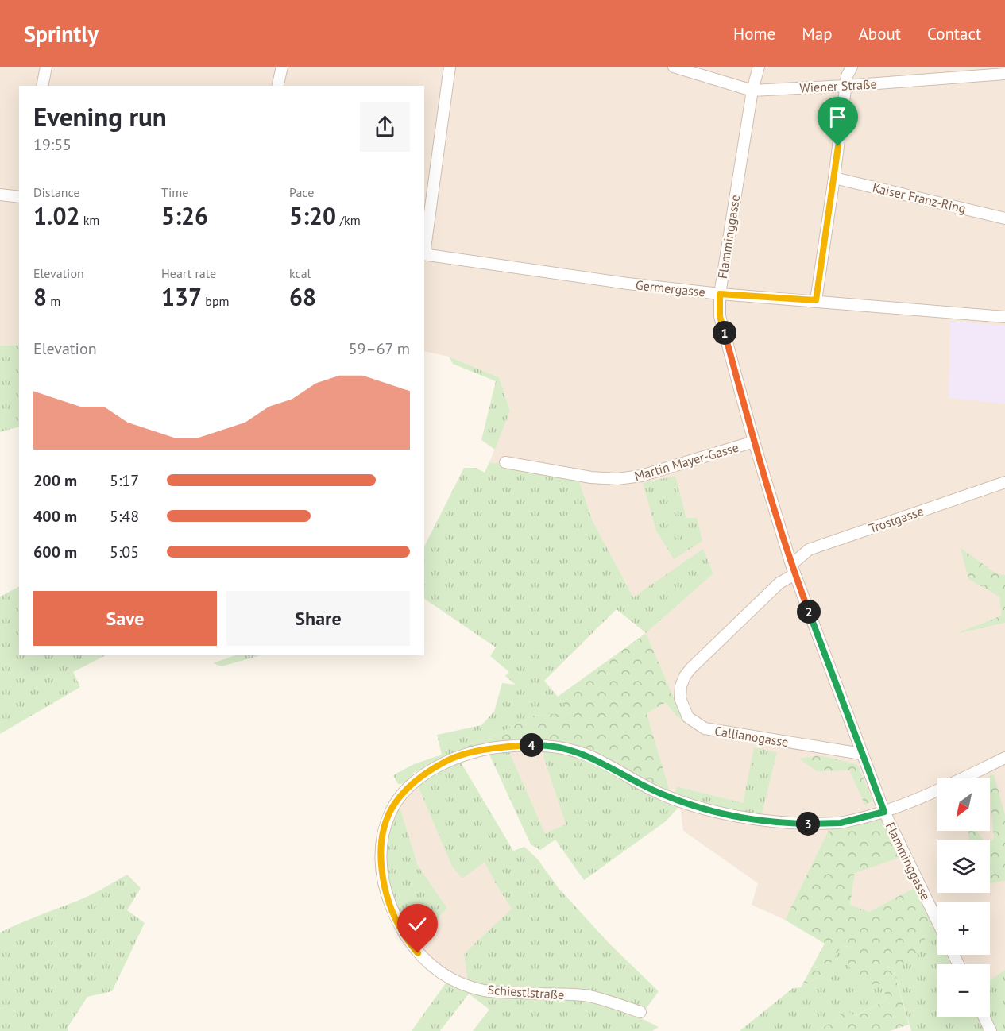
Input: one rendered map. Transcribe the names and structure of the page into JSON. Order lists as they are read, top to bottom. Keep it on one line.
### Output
{"streets":{"street":["Wiener Straße","Kaiser Franz-Ring","Flamminggasse","Germergasse","Martin Mayer-Gasse","Trostgasse","Callianogasse","Schiestlstraße"]},"crossings":[["Wiener Straße","Flamminggasse"],["Flamminggasse","Germergasse"],["Flamminggasse","Martin Mayer-Gasse"],["Flamminggasse","Trostgasse"],["Flamminggasse","Callianogasse"],["Flamminggasse","Schiestlstraße"],["Trostgasse","Callianogasse"]],"north":"bottom left","page":{"header":"Sprintly","nav":["Home","Map","About","Contact"],"heading":["Evening run","19:55"],"stats":[["Distance","1.02 km"],["Time","5:26"],["Pace","5:20 /km"],["Elevation","8 m"],["Heart rate","137 bpm"],["kcal","68"]],"pins":["1","2","4","3"],"chart":["Elevation","59–67 m"],"list":[{"name":"200 m","note":"5:17"},{"name":"400 m","note":"5:48"},{"name":"600 m","note":"5:05"}],"buttons":["Save","Share"],"map_buttons":["+","−"]}}
